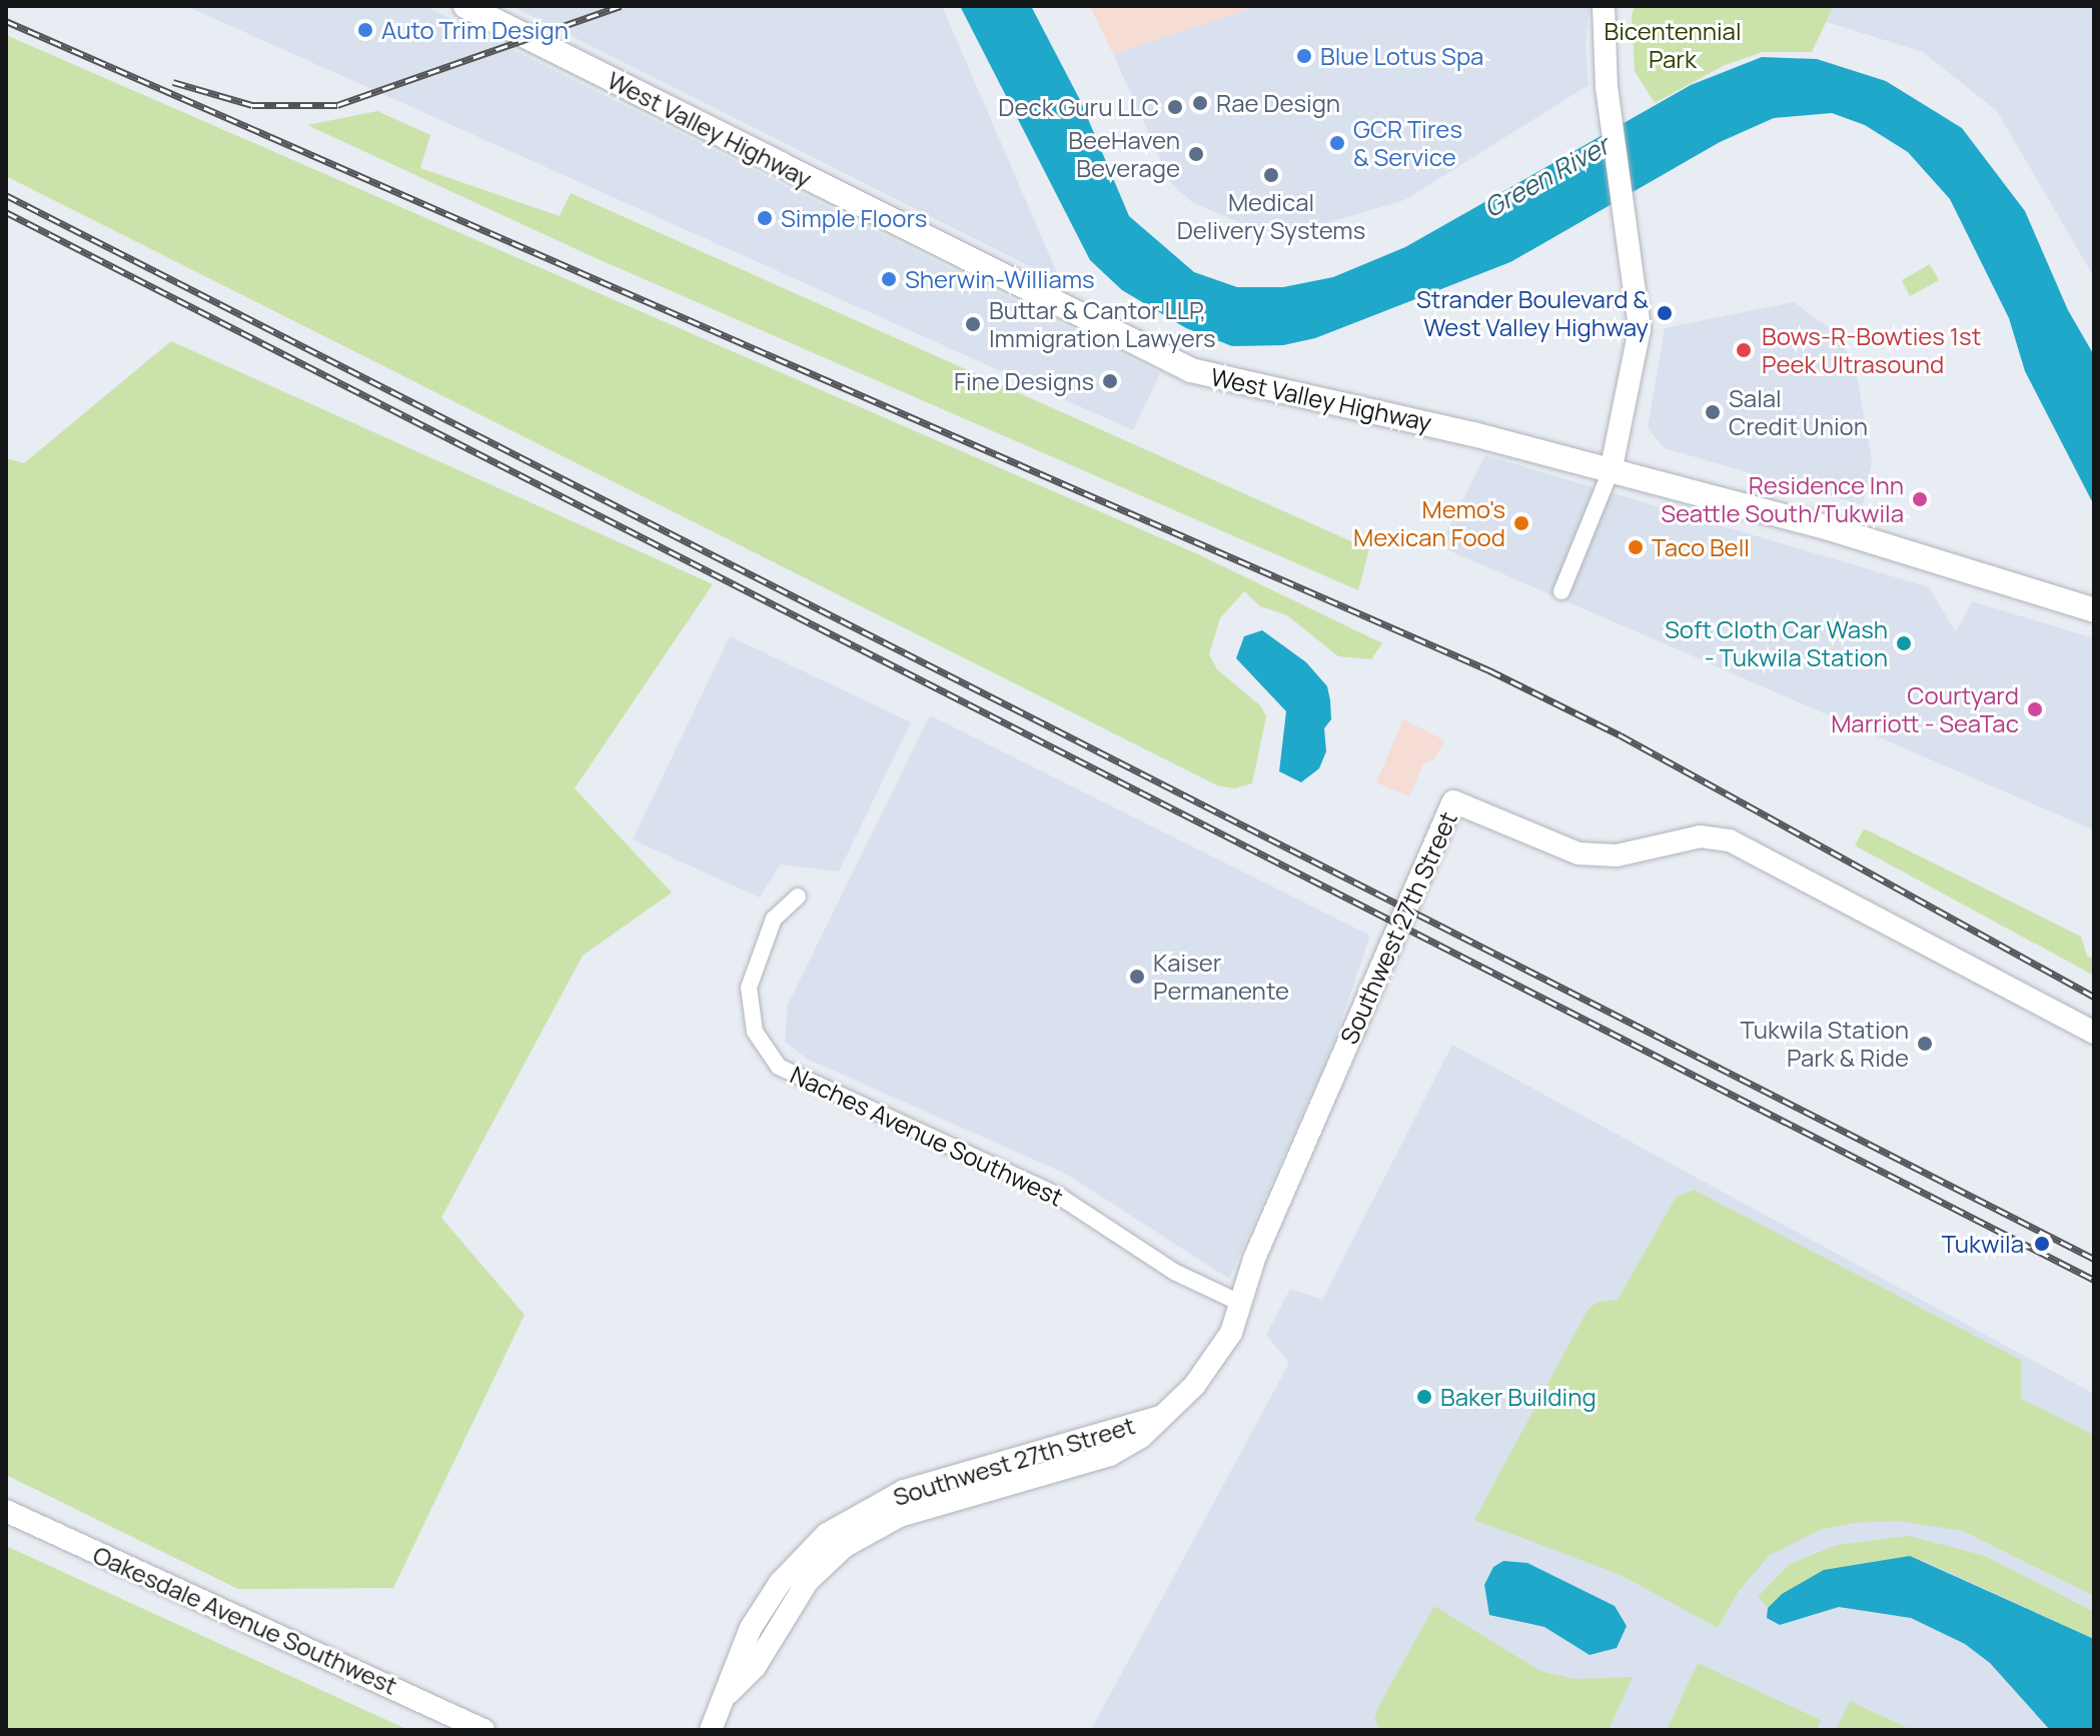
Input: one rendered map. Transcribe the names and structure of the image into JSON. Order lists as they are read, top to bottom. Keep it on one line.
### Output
{"streets":{"main road":["West Valley Highway"],"street":["Southwest 27th Street","Naches Avenue Southwest","Oakesdale Avenue Southwest"]},"crossings":[["Southwest 27th Street","Naches Avenue Southwest"]],"water":["Green River"],"parks":["Bicentennial Park"],"places":["Auto Trim Design","Blue Lotus Spa","Rae Design","Deck Guru LLC","GCR Tires & Service","BeeHaven Beverage","Medical Delivery Systems","Simple Floors","Sherwin-Williams","Strander Boulevard & West Valley Highway","Buttar & Cantor LLP, Immigration Lawyers","Bows-R-Bowties 1st Peek Ultrasound","Fine Designs","Salal Credit Union","Residence Inn Seattle South/Tukwila","Memo's Mexican Food","Taco Bell","Soft Cloth Car Wash - Tukwila Station","Courtyard Marriott - SeaTac","Kaiser Permanente","Tukwila Station Park & Ride","Tukwila","Baker Building"]}
